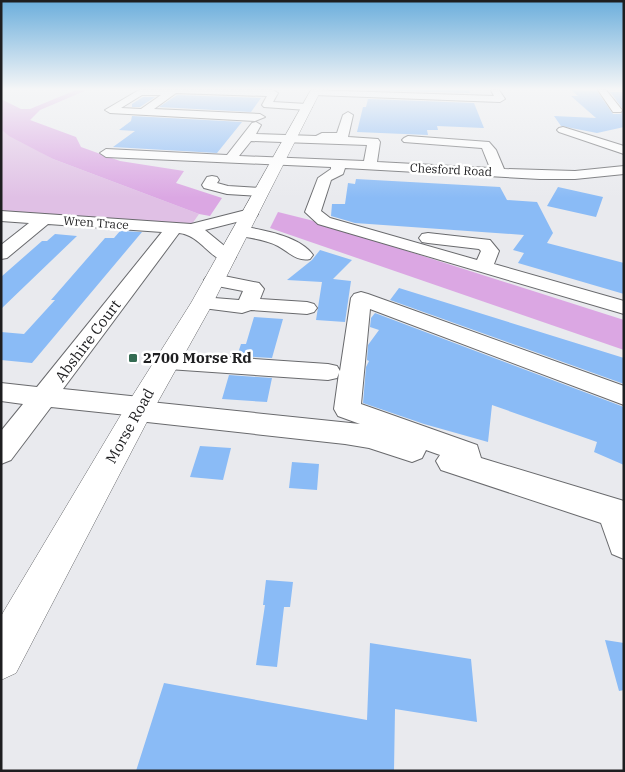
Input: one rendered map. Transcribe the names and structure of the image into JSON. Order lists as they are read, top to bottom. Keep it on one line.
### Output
{"streets":{"main road":["Morse Road"],"street":["Chesford Road","Wren Trace","Abshire Court"]},"crossings":[["Chesford Road","Morse Road"],["Wren Trace","Abshire Court"],["Wren Trace","Morse Road"]],"places":{"transit":["2700 Morse Rd"]}}
